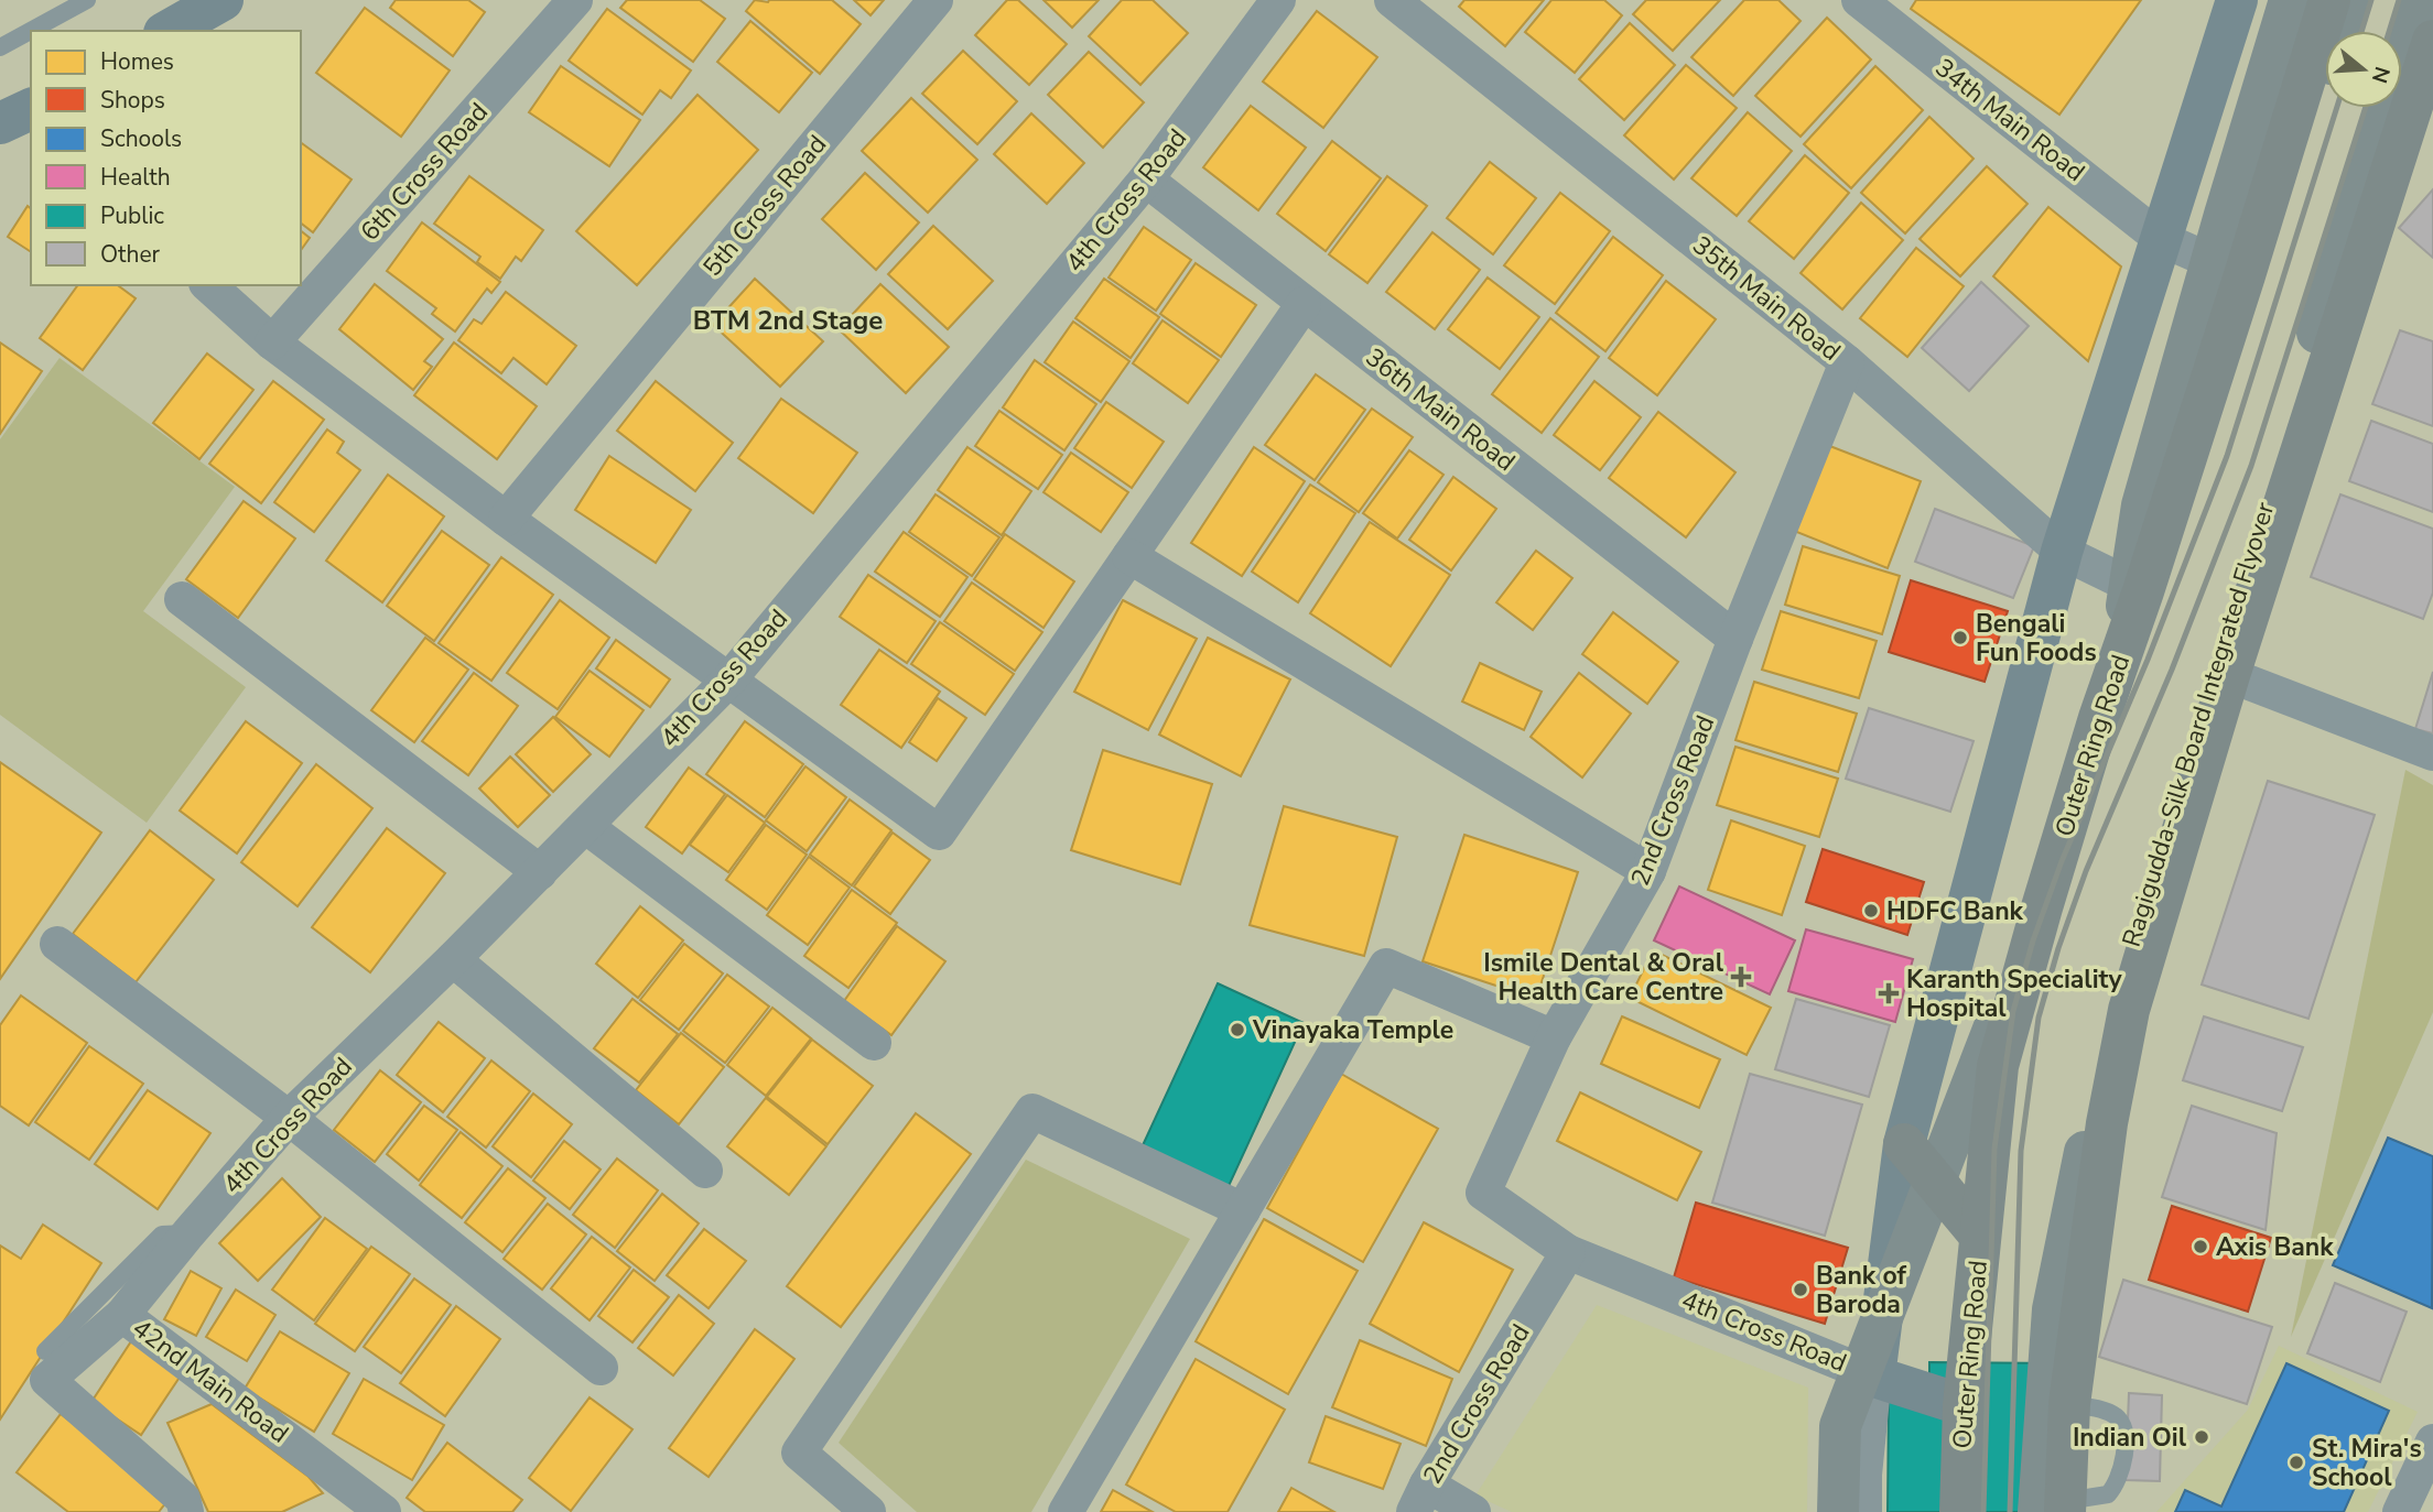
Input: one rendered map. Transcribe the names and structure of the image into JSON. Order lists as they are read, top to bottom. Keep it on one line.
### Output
{"streets":{"highway":["Outer Ring Road"],"main road":["Ragigudda-Silk Board Integrated Flyover"],"street":["34th Main Road","6th Cross Road","4th Cross Road","5th Cross Road","35th Main Road","36th Main Road","2nd Cross Road","42nd Main Road"]},"crossings":[["34th Main Road","Outer Ring Road"],["4th Cross Road","36th Main Road"],["4th Cross Road","Outer Ring Road"],["4th Cross Road","2nd Cross Road"],["4th Cross Road","42nd Main Road"],["35th Main Road","Outer Ring Road"],["35th Main Road","2nd Cross Road"],["36th Main Road","2nd Cross Road"]],"districts":["BTM 2nd Stage"],"places":{"other":["Bengali Fun Foods","HDFC Bank","Vinayaka Temple","Axis Bank","Bank of Baroda","Indian Oil","St. Mira's School"],"health":["Ismile Dental & Oral Health Care Centre","Karanth Speciality Hospital"]},"legend":["Homes","Shops","Schools","Health","Public","Other"],"north":"right"}
